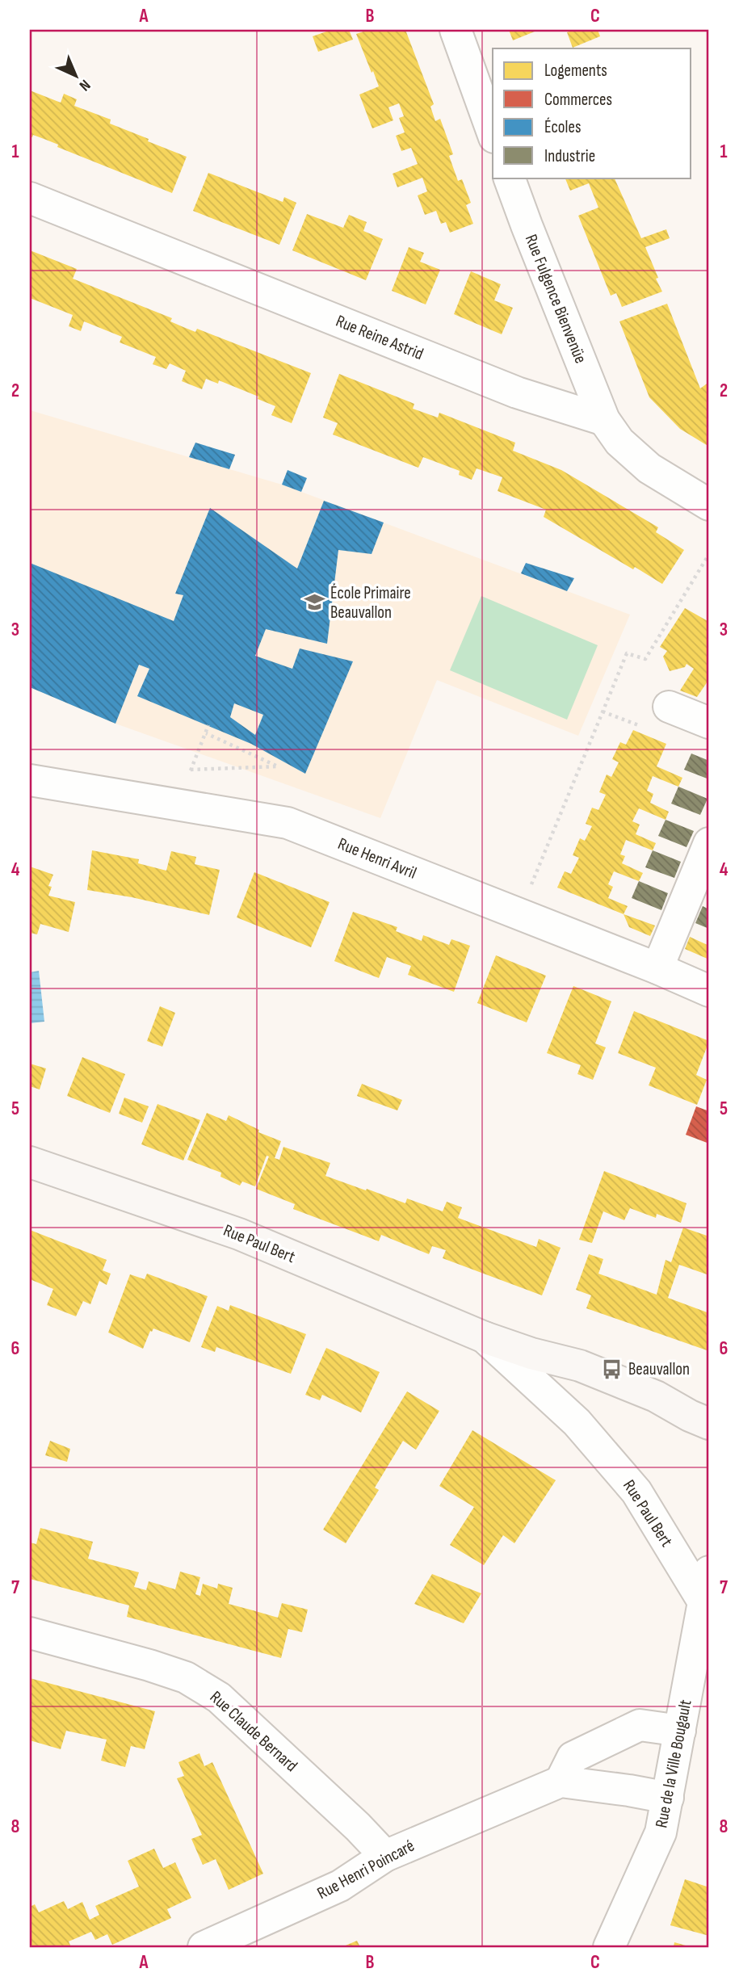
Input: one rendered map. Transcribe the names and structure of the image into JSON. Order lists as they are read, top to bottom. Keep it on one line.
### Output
{"streets":{"main road":["Rue Paul Bert"],"street":["Rue Fulgence Bienvenüe","Rue Reine Astrid","Rue Henri Avril","Rue Claude Bernard","Rue de la Ville Bougault","Rue Henri Poincaré"]},"crossings":[["Rue Fulgence Bienvenüe","Rue Reine Astrid"],["Rue Paul Bert","Rue de la Ville Bougault"],["Rue Claude Bernard","Rue Henri Poincaré"]],"places":{"school or university":["École Primaire Beauvallon"],"bus stop":["Beauvallon"]},"legend":["Logements","Commerces","Écoles","Industrie"],"north":"bottom right","grid":{"columns":["A","B","C"],"rows":["1","2","3","4","5","6","7","8"]}}
